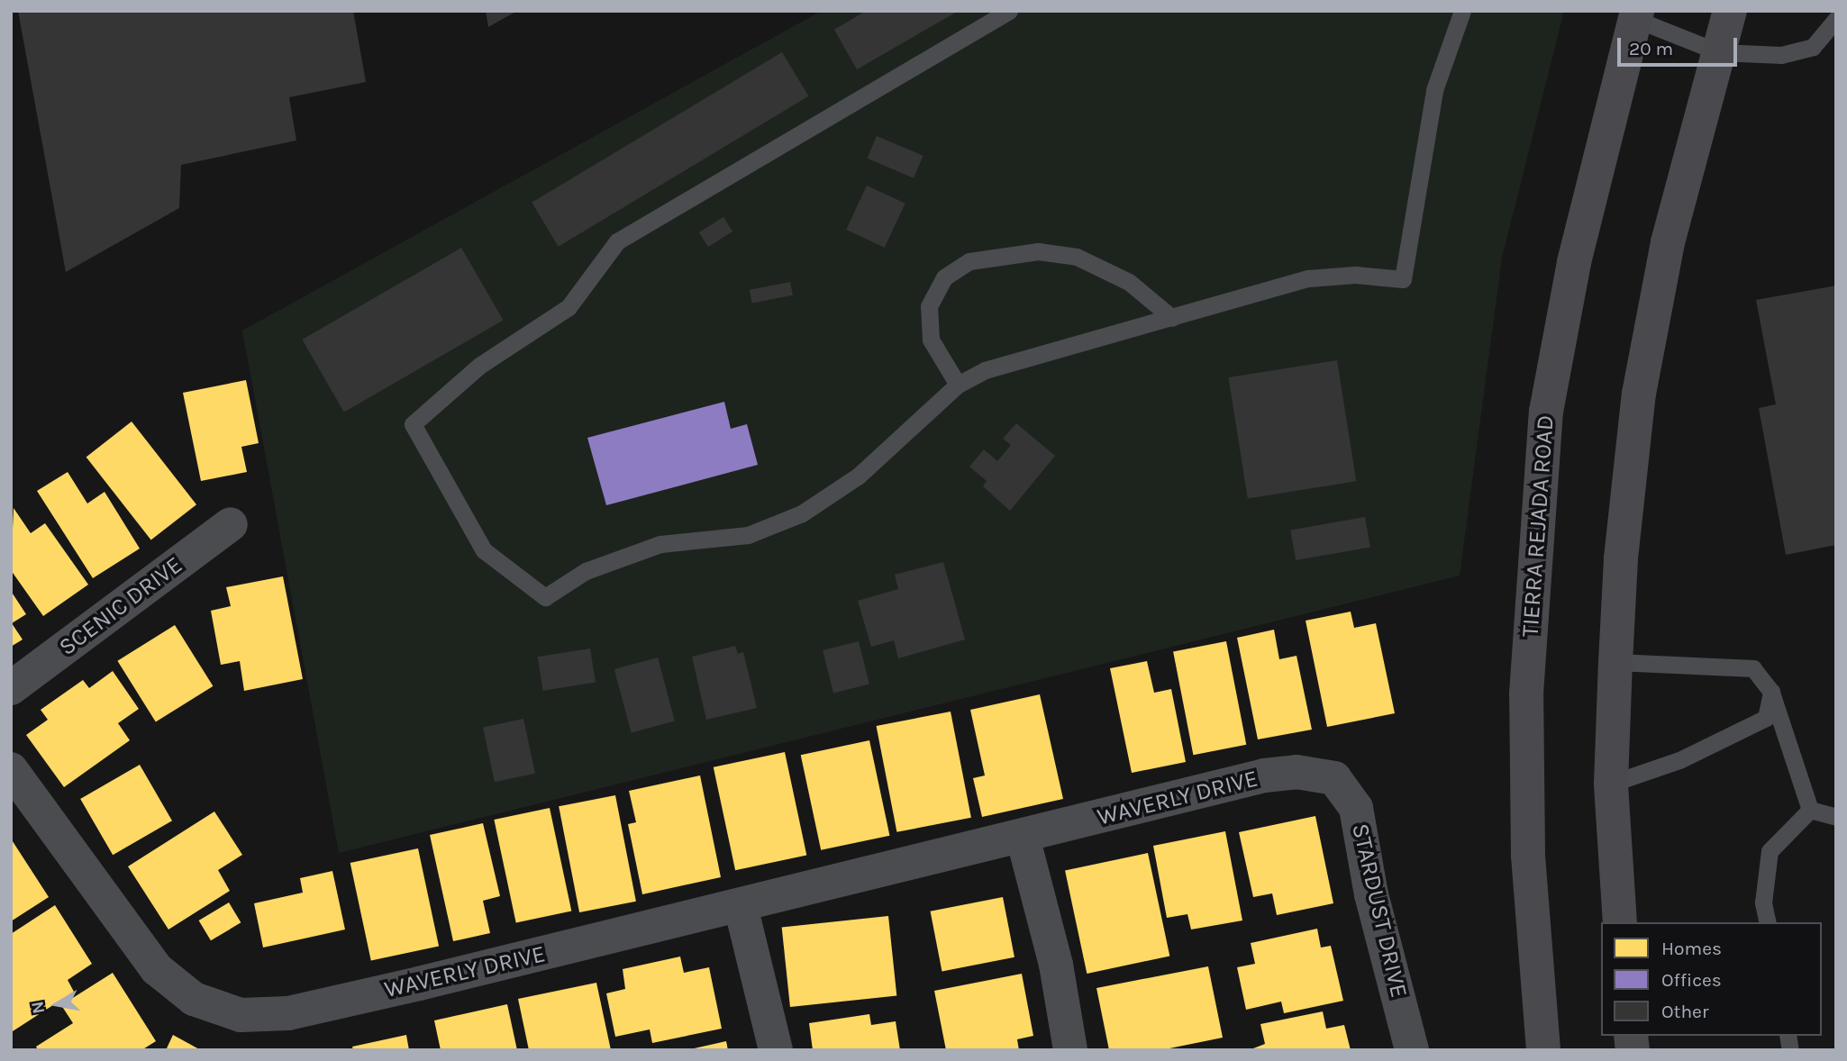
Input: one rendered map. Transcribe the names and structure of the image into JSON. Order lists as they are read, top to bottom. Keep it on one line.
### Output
{"streets":{"main road":["TIERRA REJADA ROAD"],"street":["SCENIC DRIVE","WAVERLY DRIVE","STARDUST DRIVE"]},"crossings":[["WAVERLY DRIVE","STARDUST DRIVE"]],"legend":["Homes","Offices","Other"],"scale_bar":"20 m","north":"left"}
